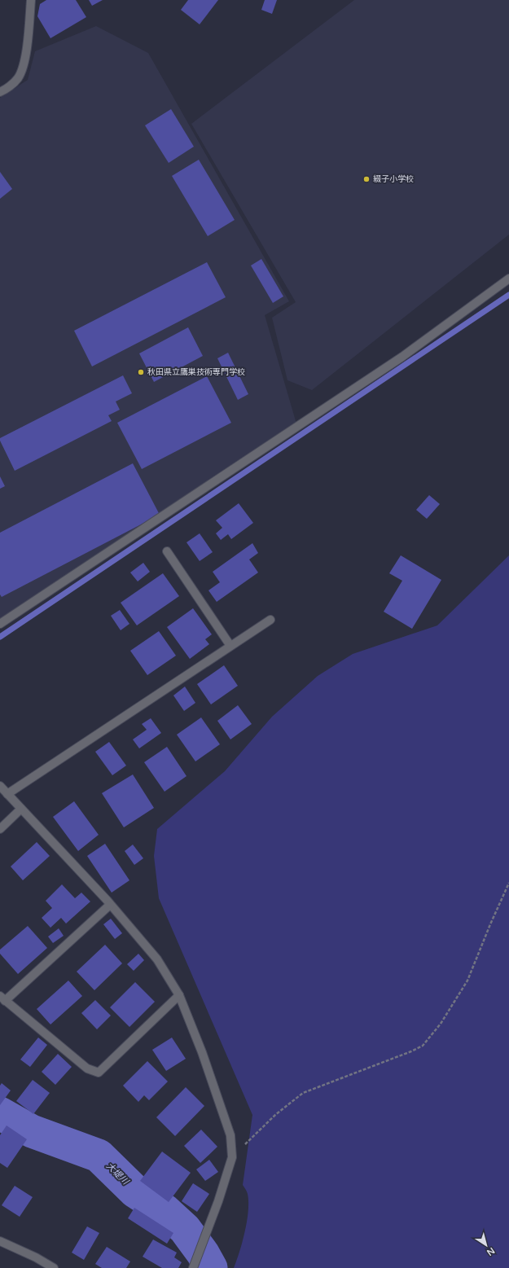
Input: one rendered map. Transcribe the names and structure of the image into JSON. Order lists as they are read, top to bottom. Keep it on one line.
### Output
{"water":["大堤川"],"places":["綴子小学校","秋田県立鷹巣技術専門学校"],"north":"bottom right"}
